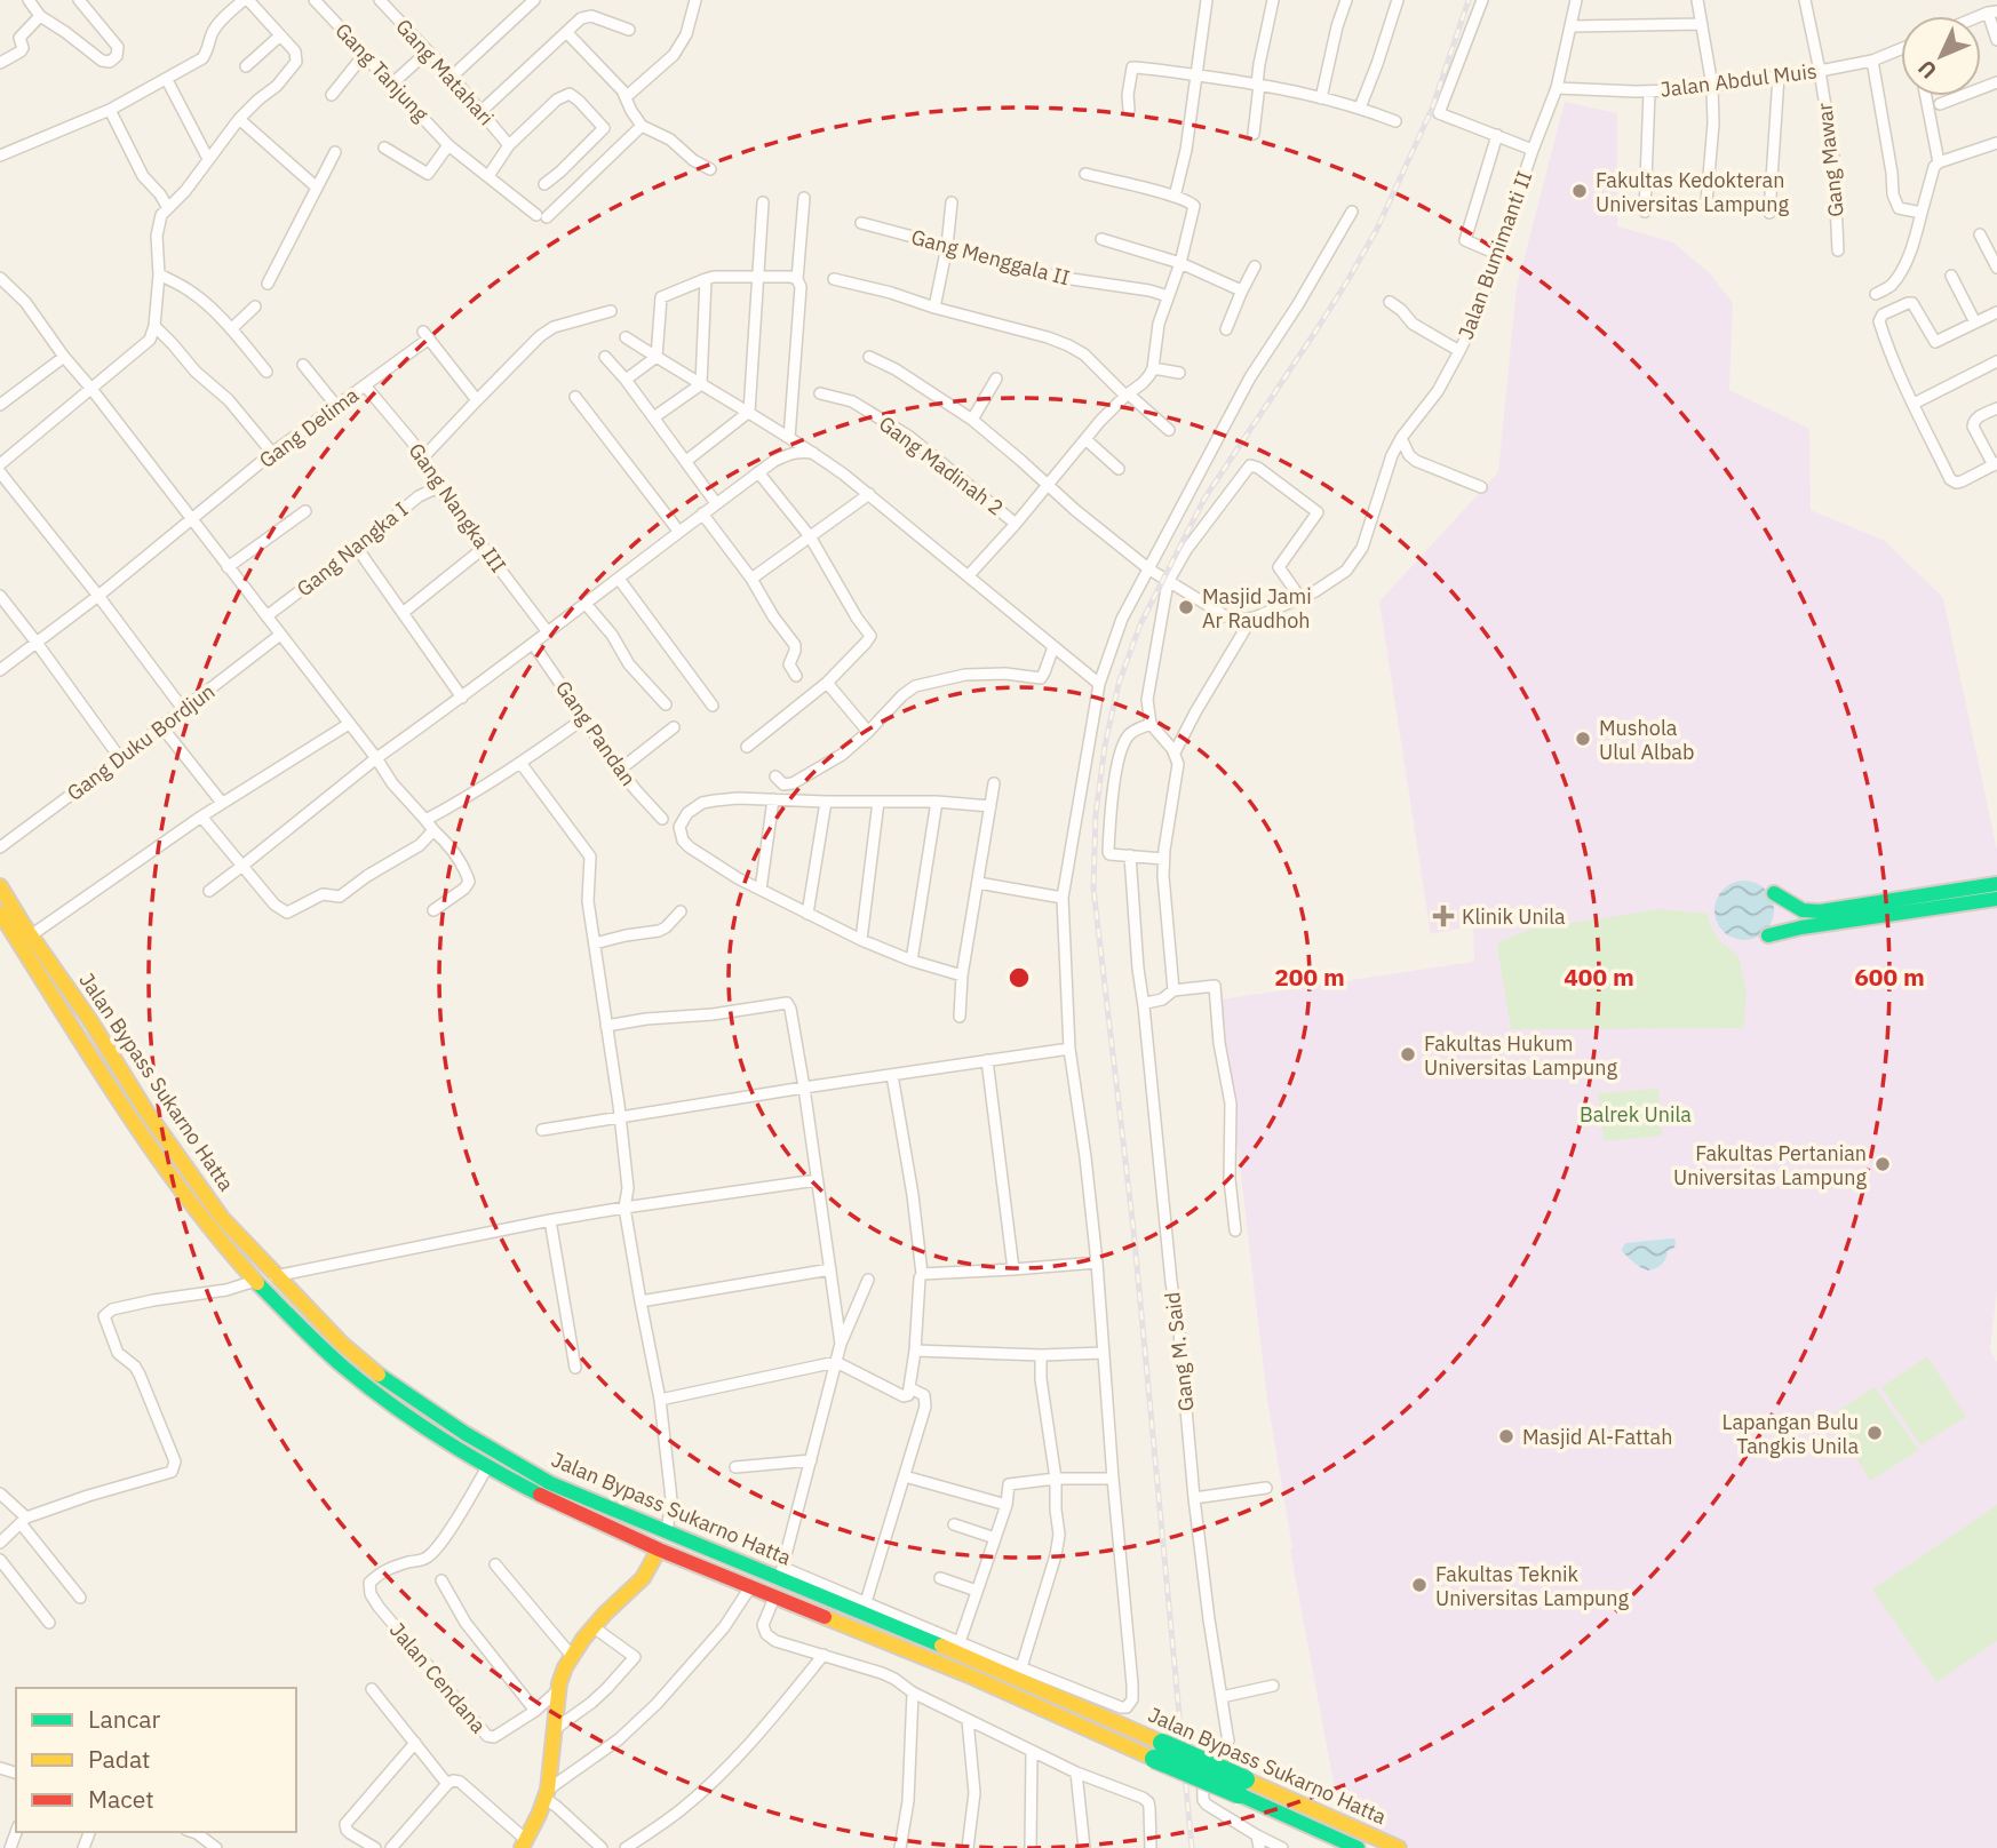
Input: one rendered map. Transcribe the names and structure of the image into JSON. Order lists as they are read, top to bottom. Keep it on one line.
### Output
{"streets":{"main road":["Jalan Bypass Sukarno Hatta"],"street":["Gang Tanjung","Gang Matahari","Jalan Abdul Muis","Gang Mawar","Jalan Bumimanti II","Gang Menggala II","Gang Delima","Gang Madinah 2","Gang Nangka III","Gang Nangka I","Gang Pandan","Gang Duku Bordjun","Gang M. Said","Jalan Cendana"]},"crossings":[["Jalan Abdul Muis","Gang Mawar"],["Jalan Abdul Muis","Jalan Bumimanti II"],["Gang Delima","Gang Nangka III"],["Gang Nangka III","Gang Nangka I"],["Jalan Bypass Sukarno Hatta","Jalan Cendana"]],"parks":["Balrek Unila"],"places":{"other":["Fakultas Kedokteran Universitas Lampung","Masjid Jami Ar Raudhoh","Mushola Ulul Albab","Fakultas Hukum Universitas Lampung","Fakultas Pertanian Universitas Lampung","Lapangan Bulu Tangkis Unila","Masjid Al-Fattah","Fakultas Teknik Universitas Lampung"],"health":["Klinik Unila"]},"legend":["Lancar","Padat","Macet"],"north":"bottom left","rings":["200 m","400 m","600 m"]}
